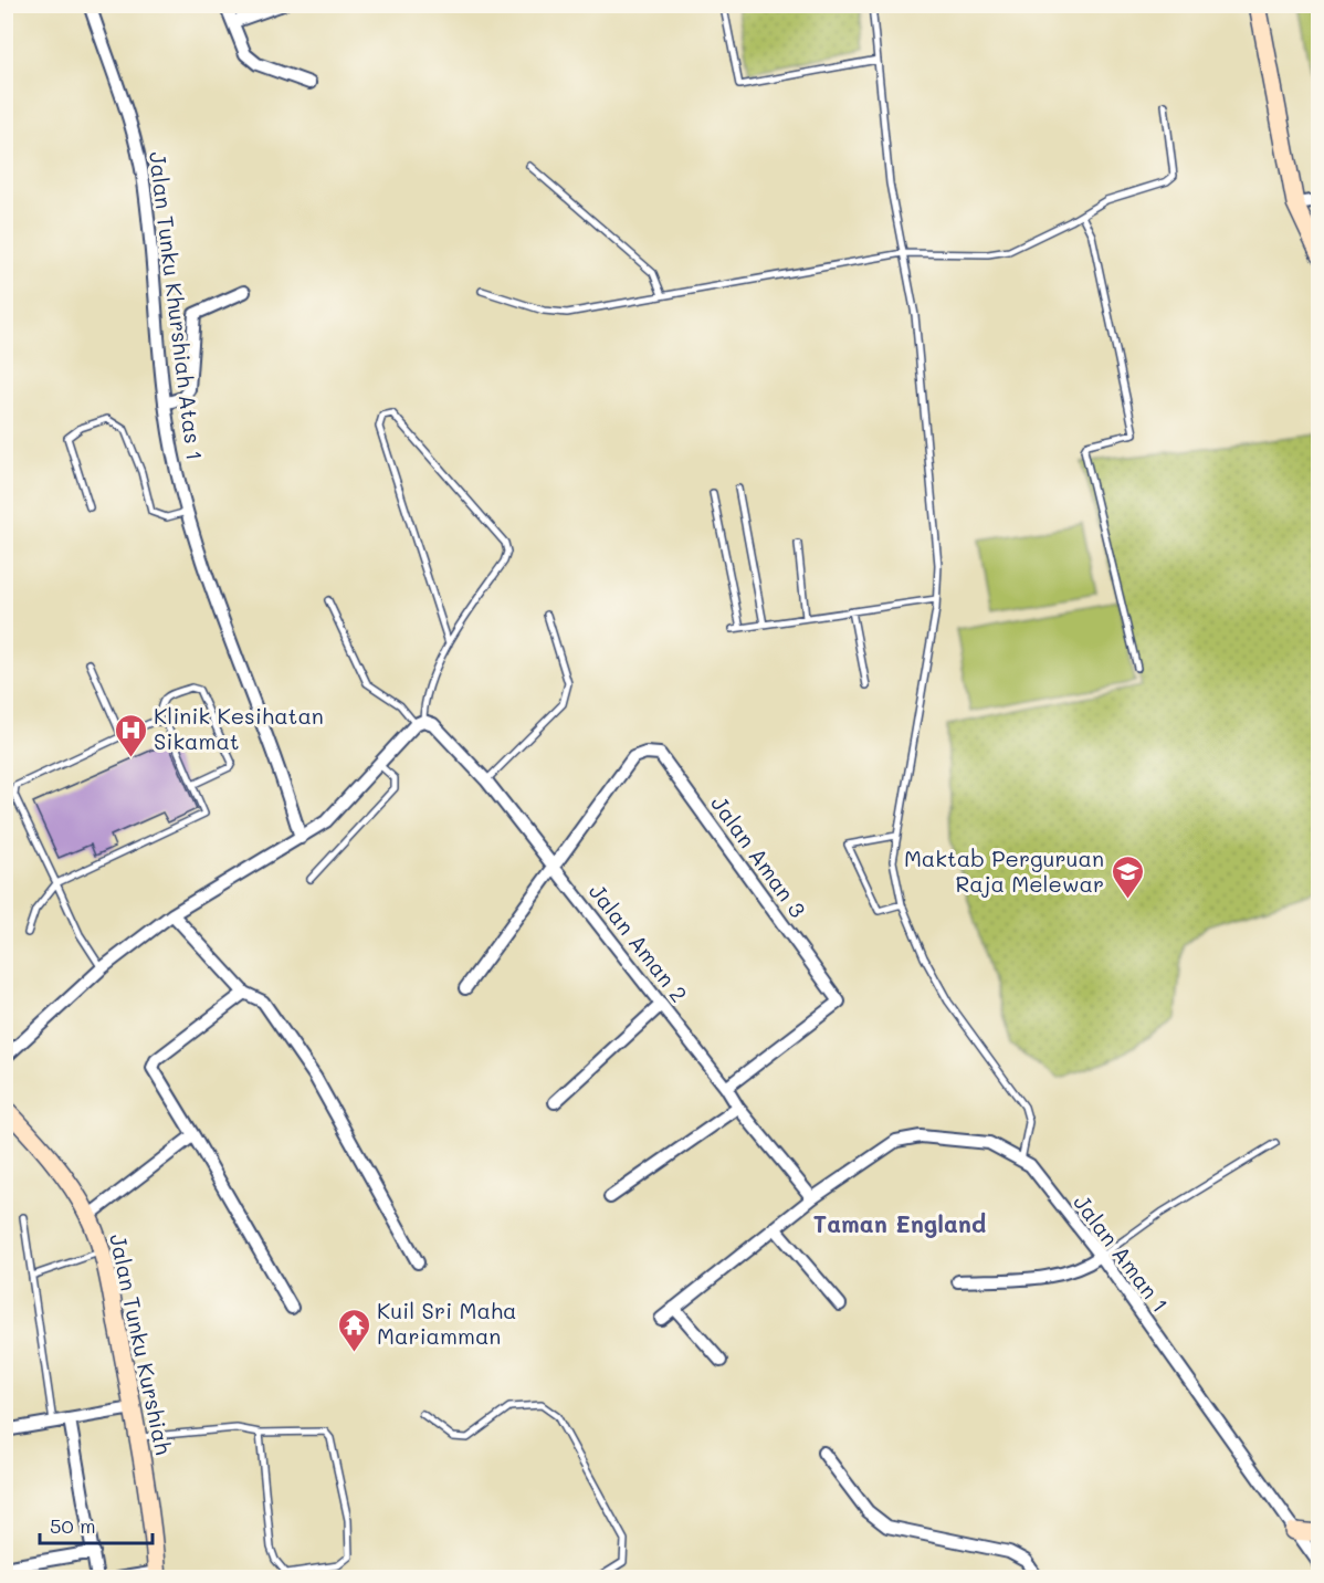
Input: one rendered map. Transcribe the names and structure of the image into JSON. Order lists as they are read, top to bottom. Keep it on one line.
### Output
{"streets":{"main road":["Jalan Tunku Kurshiah"],"street":["Jalan Tunku Khurshiah Atas 1","Jalan Aman 3","Jalan Aman 2","Jalan Aman 1"]},"crossings":[["Jalan Aman 3","Jalan Aman 2"],["Jalan Aman 2","Jalan Aman 1"]],"districts":["Taman England"],"places":{"hospital":["Klinik Kesihatan Sikamat"],"school or university":["Maktab Perguruan Raja Melewar"],"temple":["Kuil Sri Maha Mariamman"]},"scale_bar":"50 m"}
